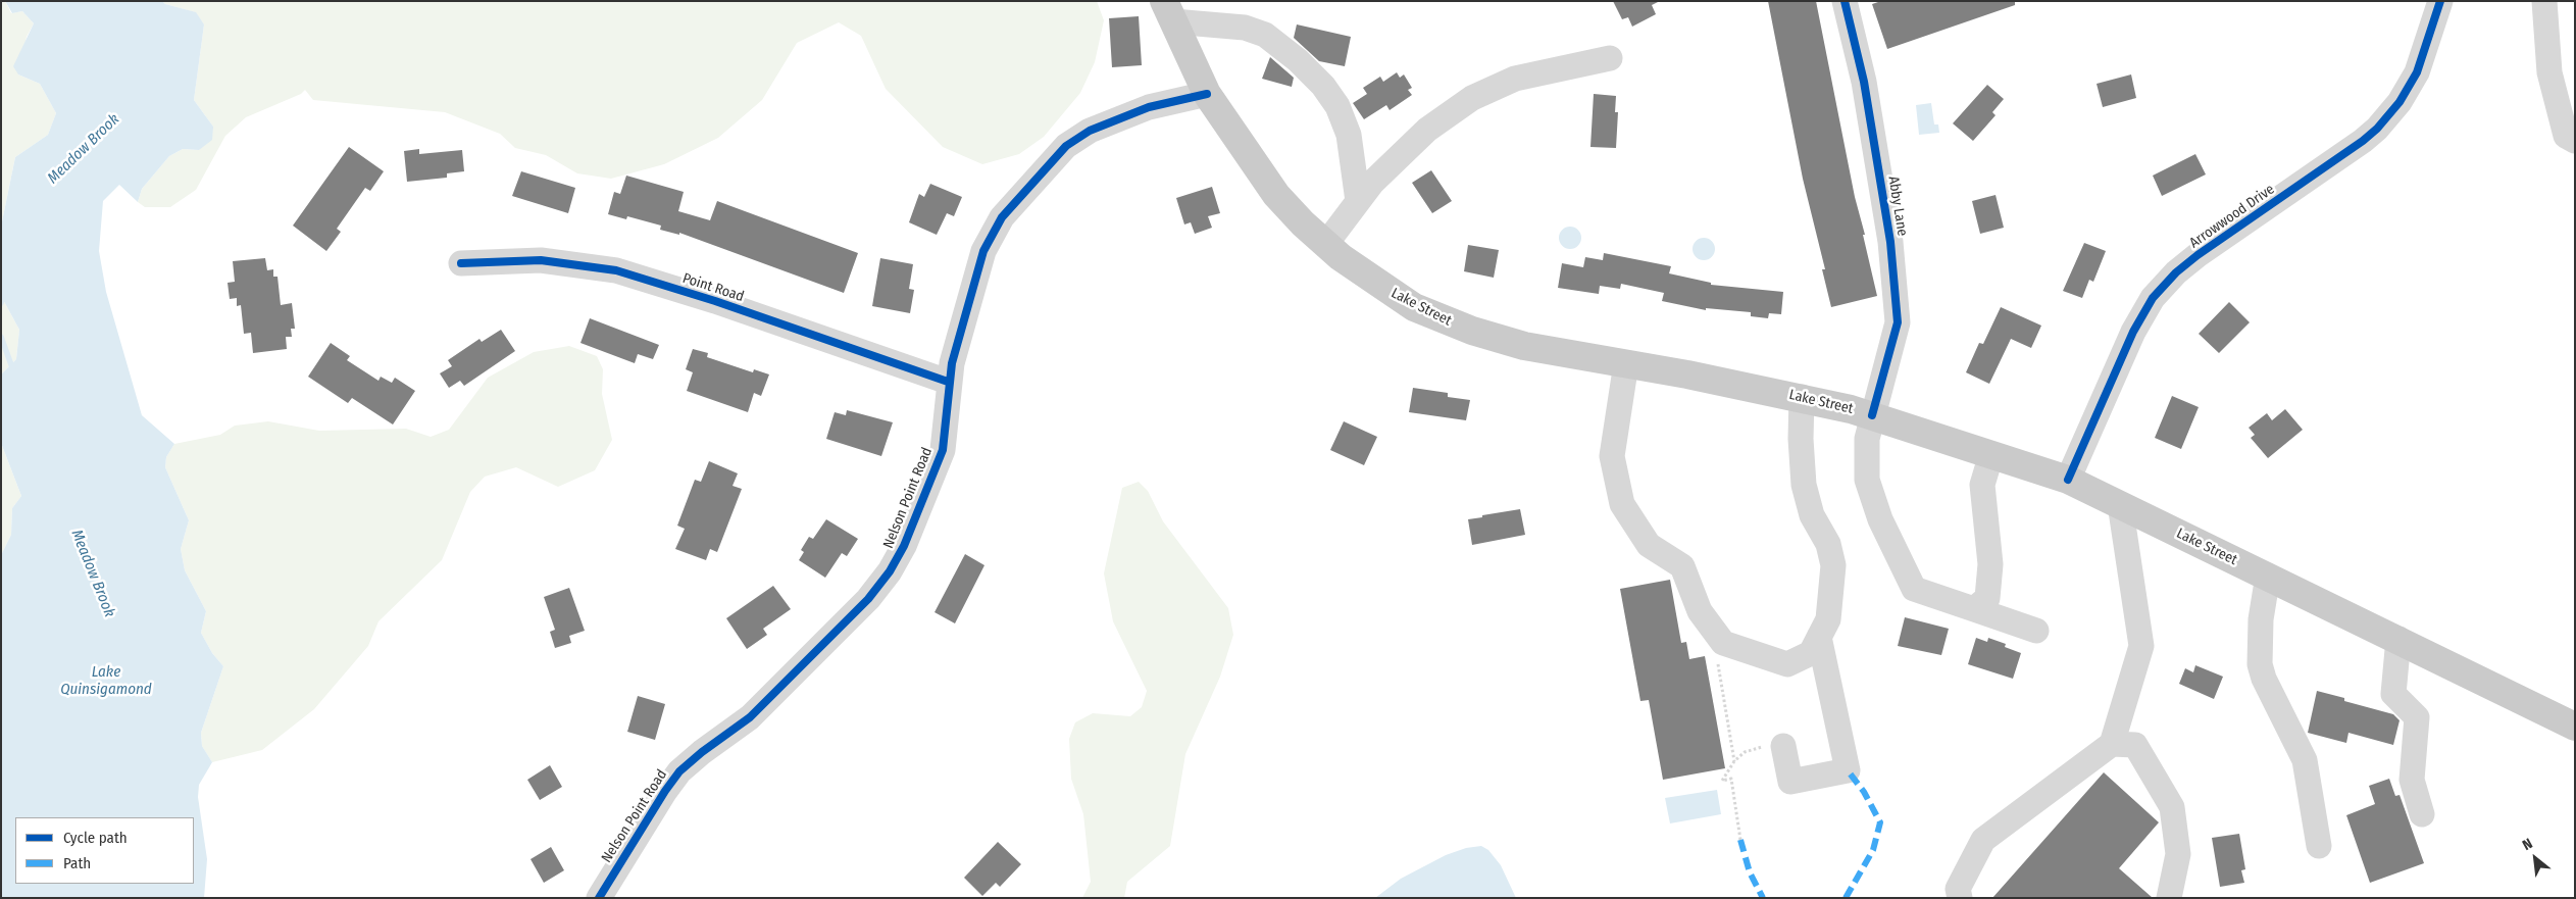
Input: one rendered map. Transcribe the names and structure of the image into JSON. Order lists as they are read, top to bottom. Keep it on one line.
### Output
{"streets":{"main road":["Lake Street"],"street":["Abby Lane","Arrowwood Drive","Point Road","Nelson Point Road"]},"crossings":[["Abby Lane","Lake Street"],["Arrowwood Drive","Lake Street"],["Point Road","Nelson Point Road"],["Lake Street","Nelson Point Road"]],"water":["Meadow Brook","Lake Quinsigamond"],"legend":["Cycle path","Path"],"north":"top left"}
